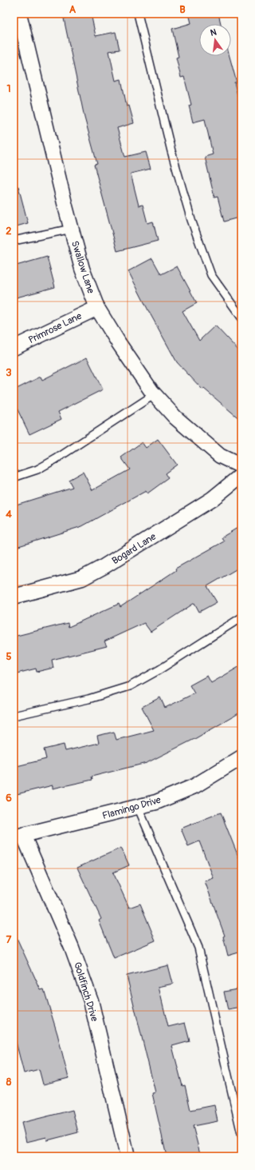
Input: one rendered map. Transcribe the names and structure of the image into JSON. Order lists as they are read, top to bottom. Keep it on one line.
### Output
{"streets":{"street":["Swallow Lane","Primrose Lane","Bogard Lane","Flamingo Drive","Goldfinch Drive"]},"crossings":[["Swallow Lane","Primrose Lane"],["Flamingo Drive","Goldfinch Drive"]],"north":"top","grid":{"columns":["A","B"],"rows":["1","2","3","4","5","6","7","8"]}}
